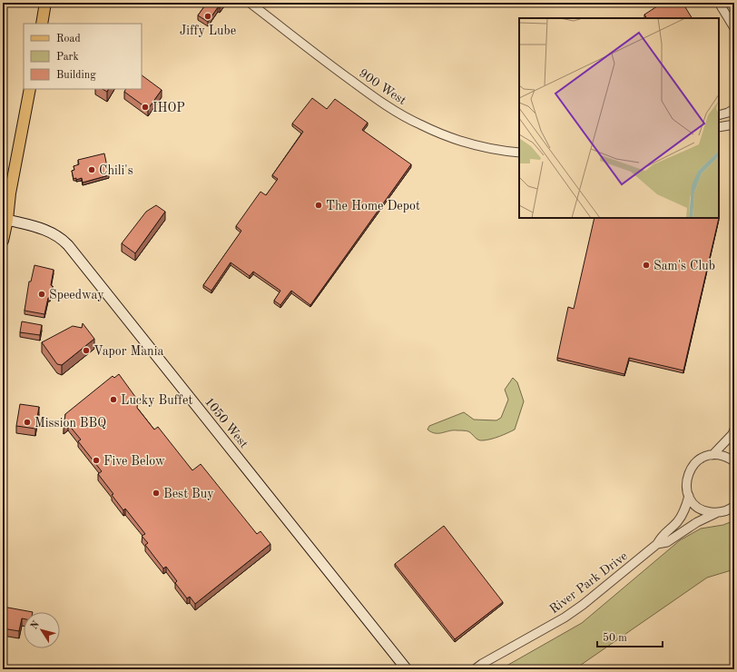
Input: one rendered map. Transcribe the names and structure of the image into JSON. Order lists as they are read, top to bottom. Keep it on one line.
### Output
{"streets":{"main road":["1050 West"],"street":["900 West","River Park Drive"]},"places":["Jiffy Lube","IHOP","Chili's","The Home Depot","Sam's Club","Speedway","Vapor Mania","Lucky Buffet","Mission BBQ","Five Below","Best Buy"],"legend":["Road","Park","Building"],"scale_bar":"50 m","north":"top left"}
